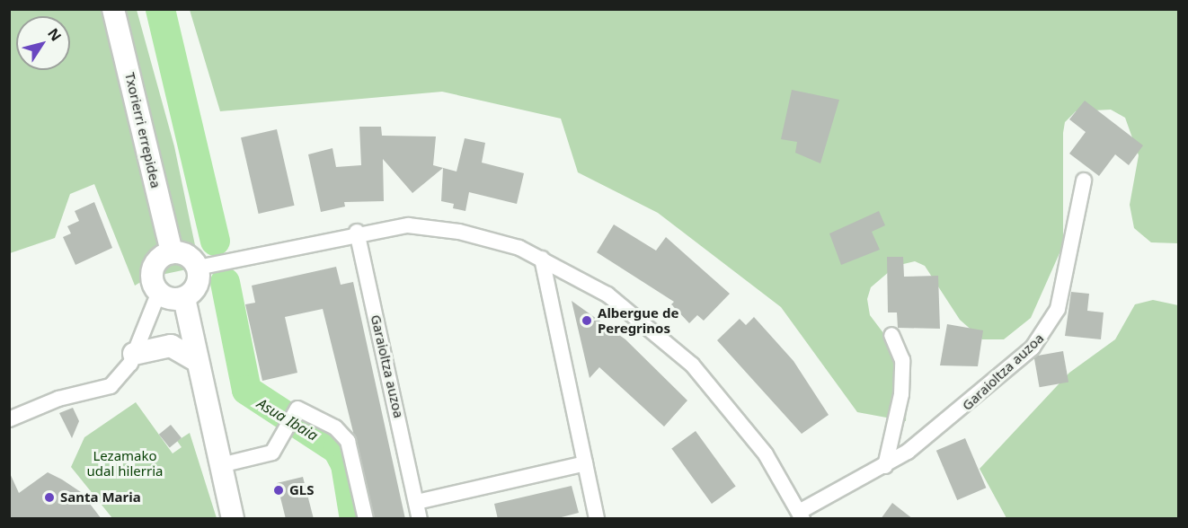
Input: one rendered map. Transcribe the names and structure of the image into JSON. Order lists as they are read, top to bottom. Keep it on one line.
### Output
{"streets":{"street":["Txorierri errepidea","Garaioltza auzoa"]},"crossings":[["Txorierri errepidea","Garaioltza auzoa"]],"water":["Asua Ibaia"],"parks":["Lezamako udal hilerria"],"places":["Albergue de Peregrinos","GLS","Santa Maria"],"north":"top right"}
